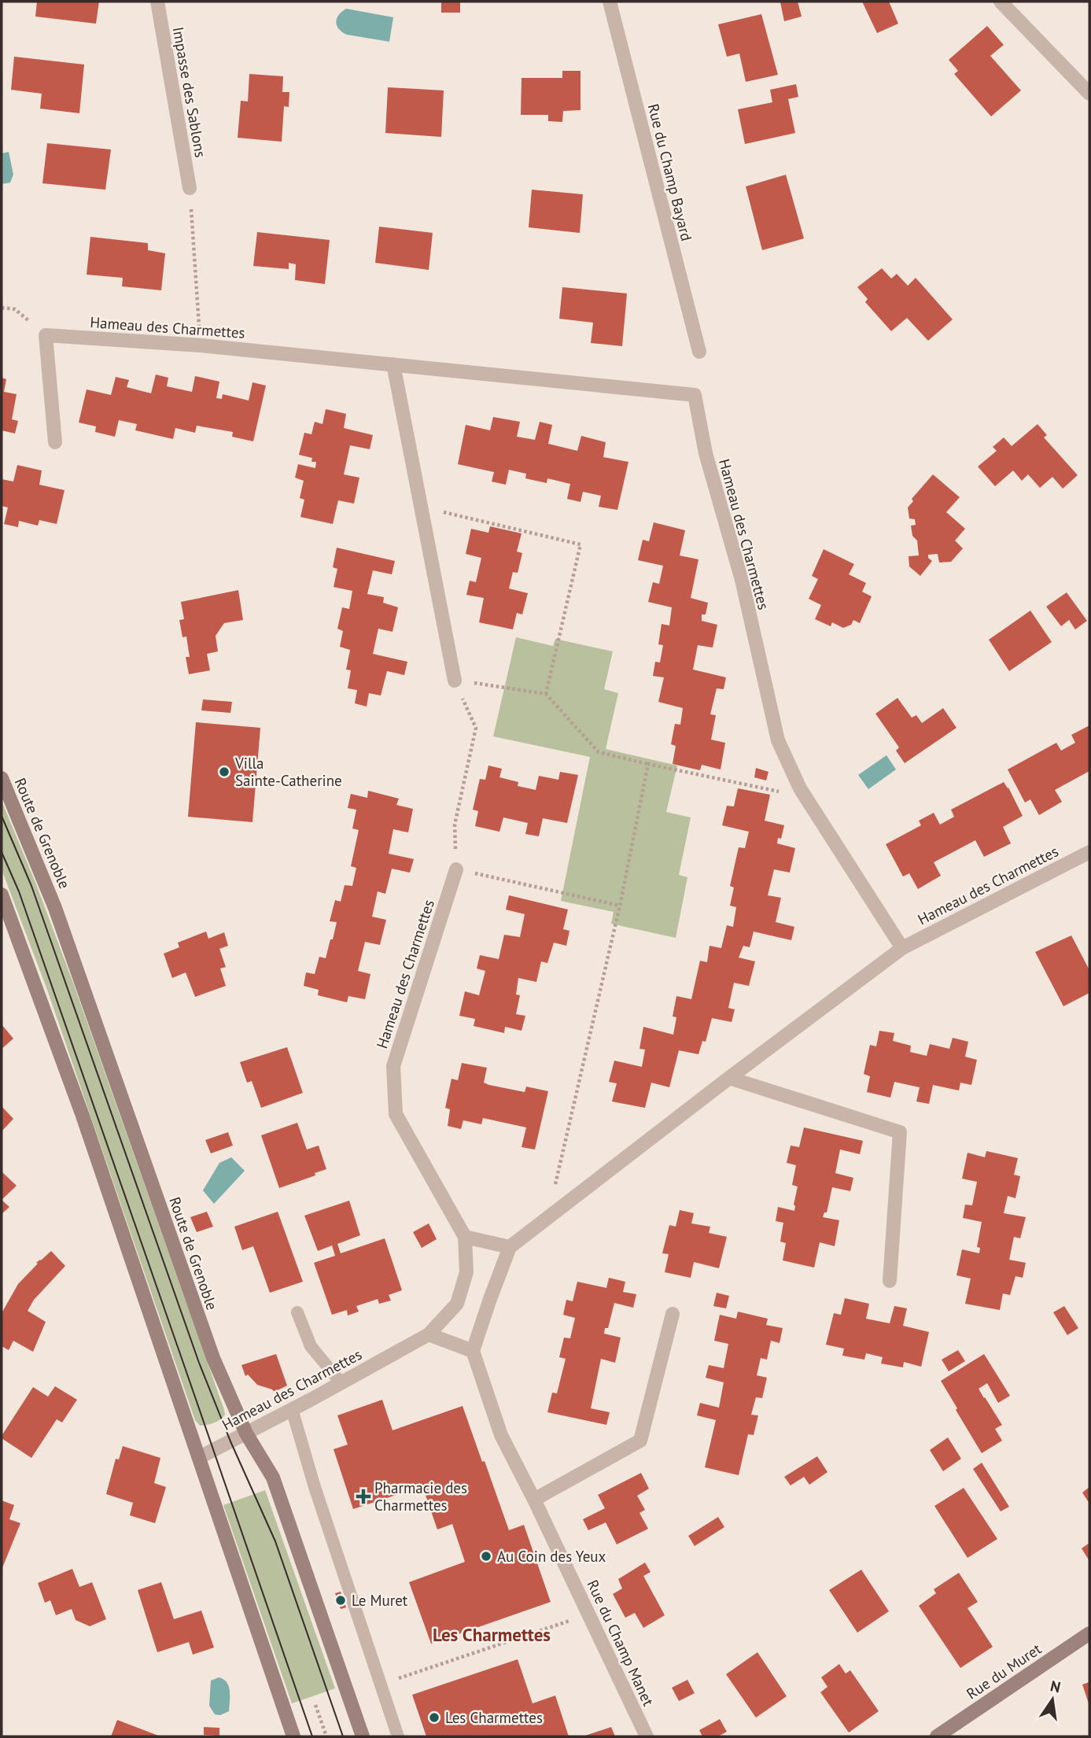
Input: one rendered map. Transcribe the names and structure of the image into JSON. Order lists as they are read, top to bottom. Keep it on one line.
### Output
{"streets":{"main road":["Route de Grenoble","Rue du Muret"],"street":["Impasse des Sablons","Rue du Champ Bayard","Hameau des Charmettes","Rue du Champ Manet"]},"crossings":[["Hameau des Charmettes","Route de Grenoble"]],"districts":["Les Charmettes"],"places":{"other":["Villa Sainte-Catherine","Au Coin des Yeux","Le Muret","Les Charmettes"],"health":["Pharmacie des Charmettes"]},"north":"top"}
